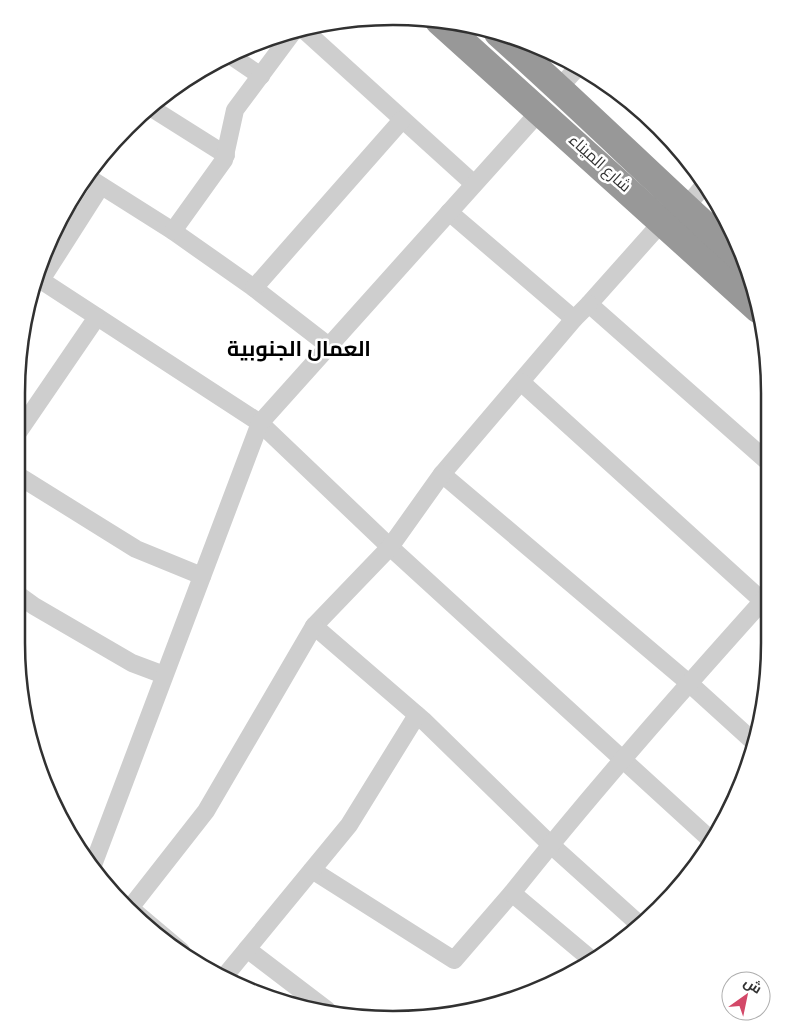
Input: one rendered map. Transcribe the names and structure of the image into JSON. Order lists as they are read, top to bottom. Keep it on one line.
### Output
{"streets":{"highway":["شارع الميناء"]},"districts":["العمال الجنوبية"],"north":"top right"}
